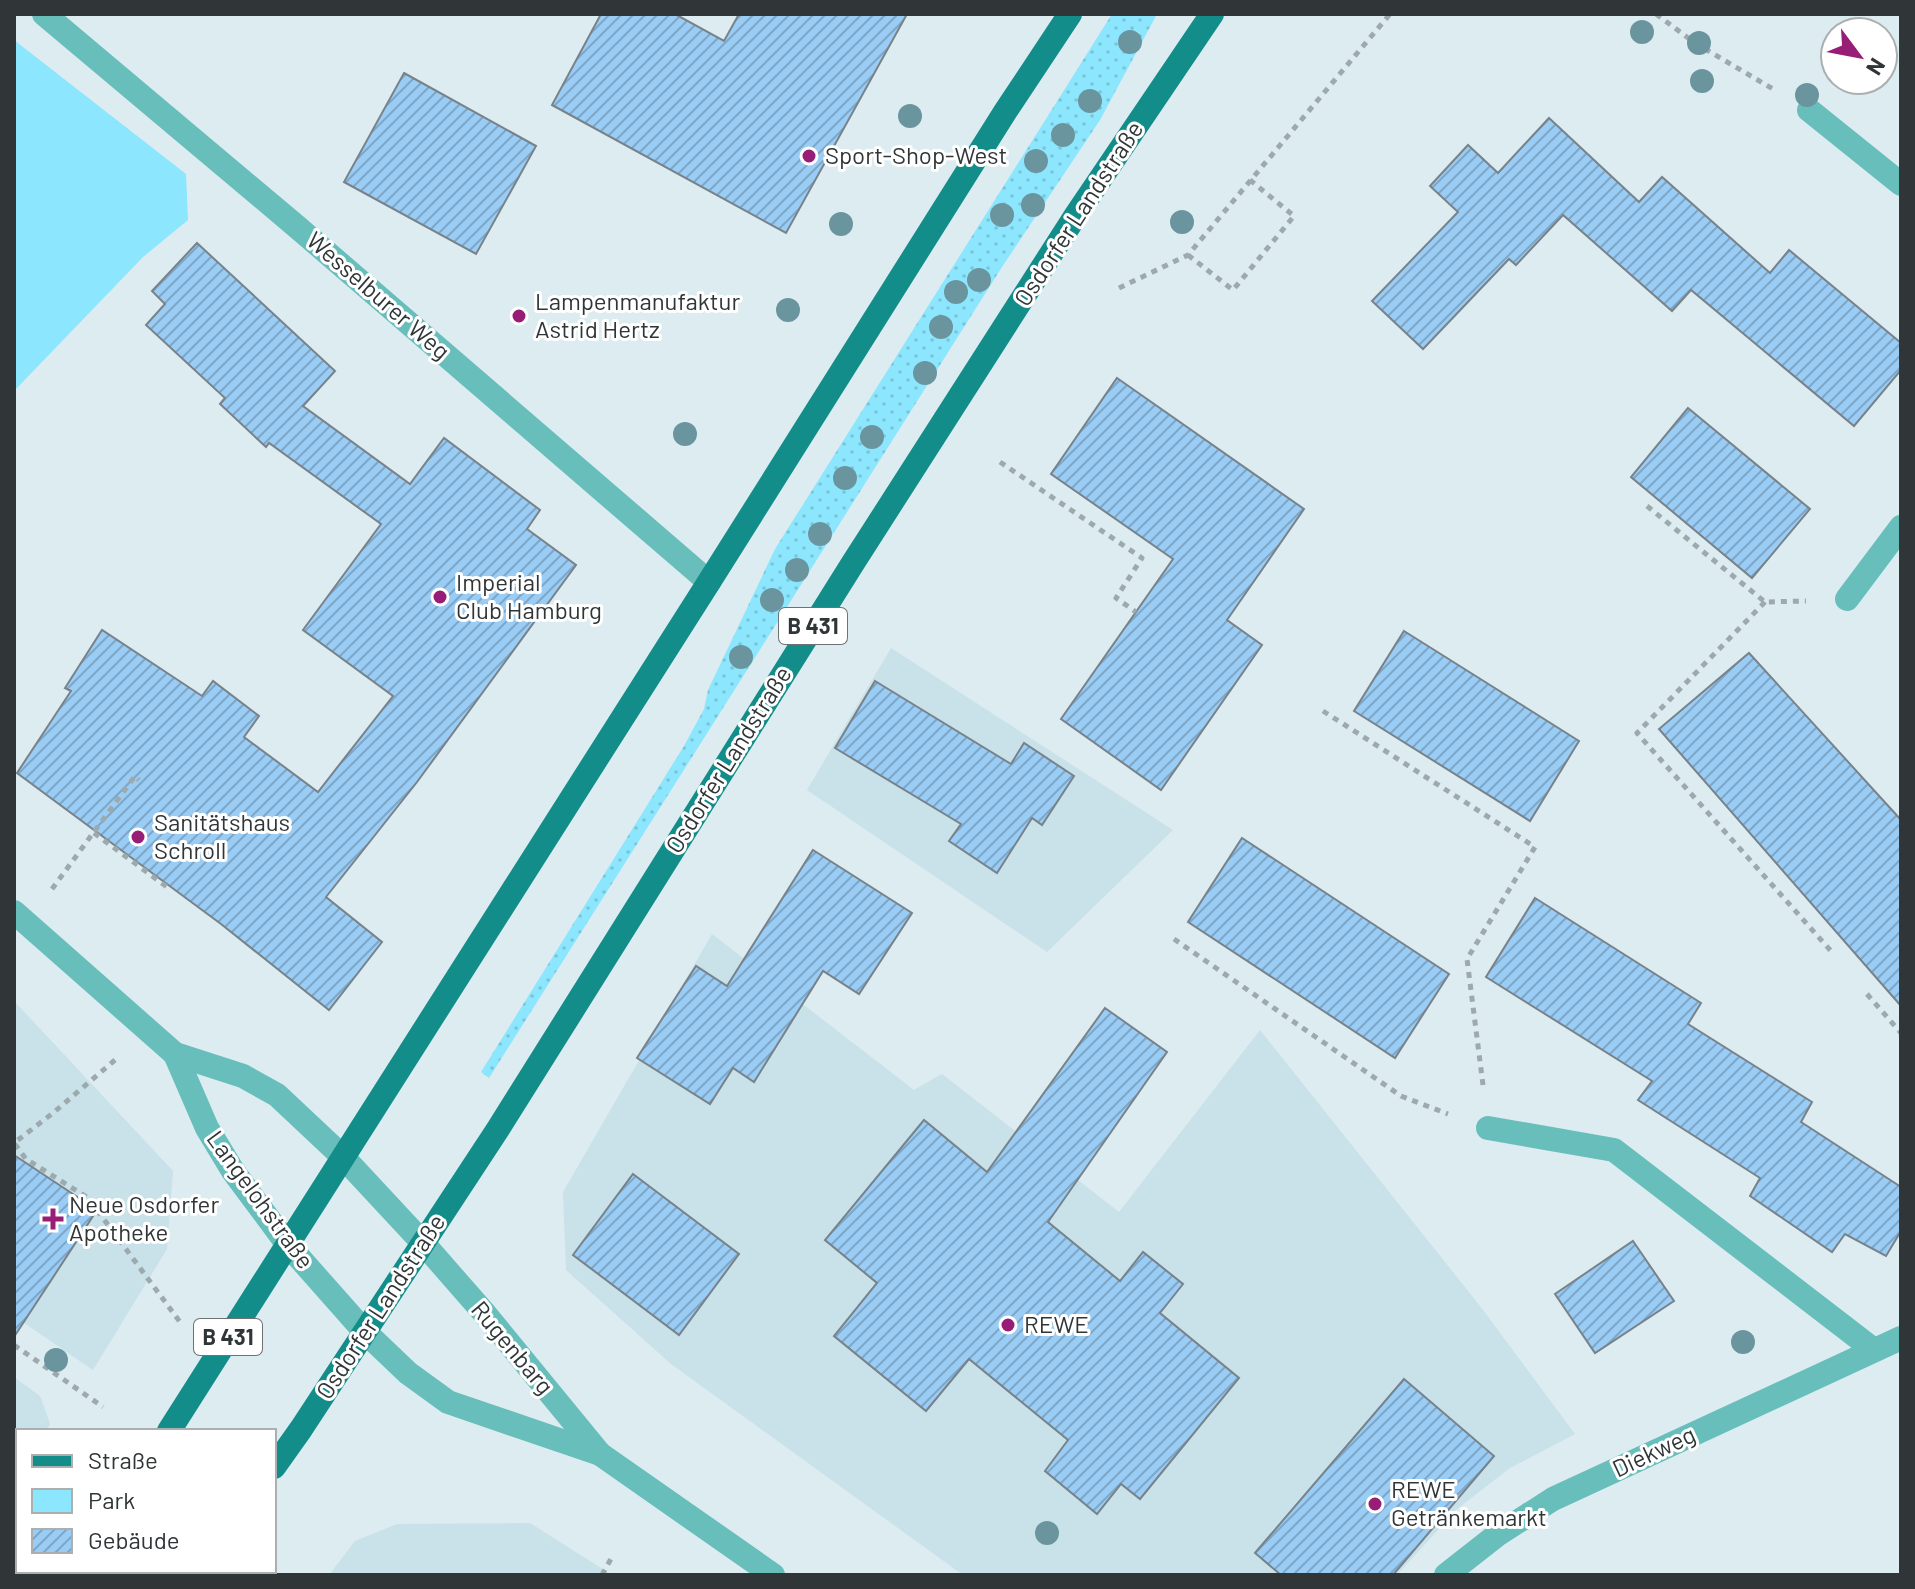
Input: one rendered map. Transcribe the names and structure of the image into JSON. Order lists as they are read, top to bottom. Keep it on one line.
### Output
{"streets":{"main road":["Osdorfer Landstraße","B 431"],"street":["Wesselburer Weg","Langelohstraße","Rugenbarg","Diekweg"]},"crossings":[["Osdorfer Landstraße","Langelohstraße"],["Osdorfer Landstraße","Rugenbarg"],["Wesselburer Weg","B 431"],["B 431","Langelohstraße"],["Langelohstraße","Rugenbarg"]],"places":{"other":["Sport-Shop-West","Lampenmanufaktur Astrid Hertz","Imperial Club Hamburg","Sanitätshaus Schroll","REWE","REWE Getränkemarkt"],"health":["Neue Osdorfer Apotheke"]},"legend":["Straße","Park","Gebäude"],"north":"bottom right"}
